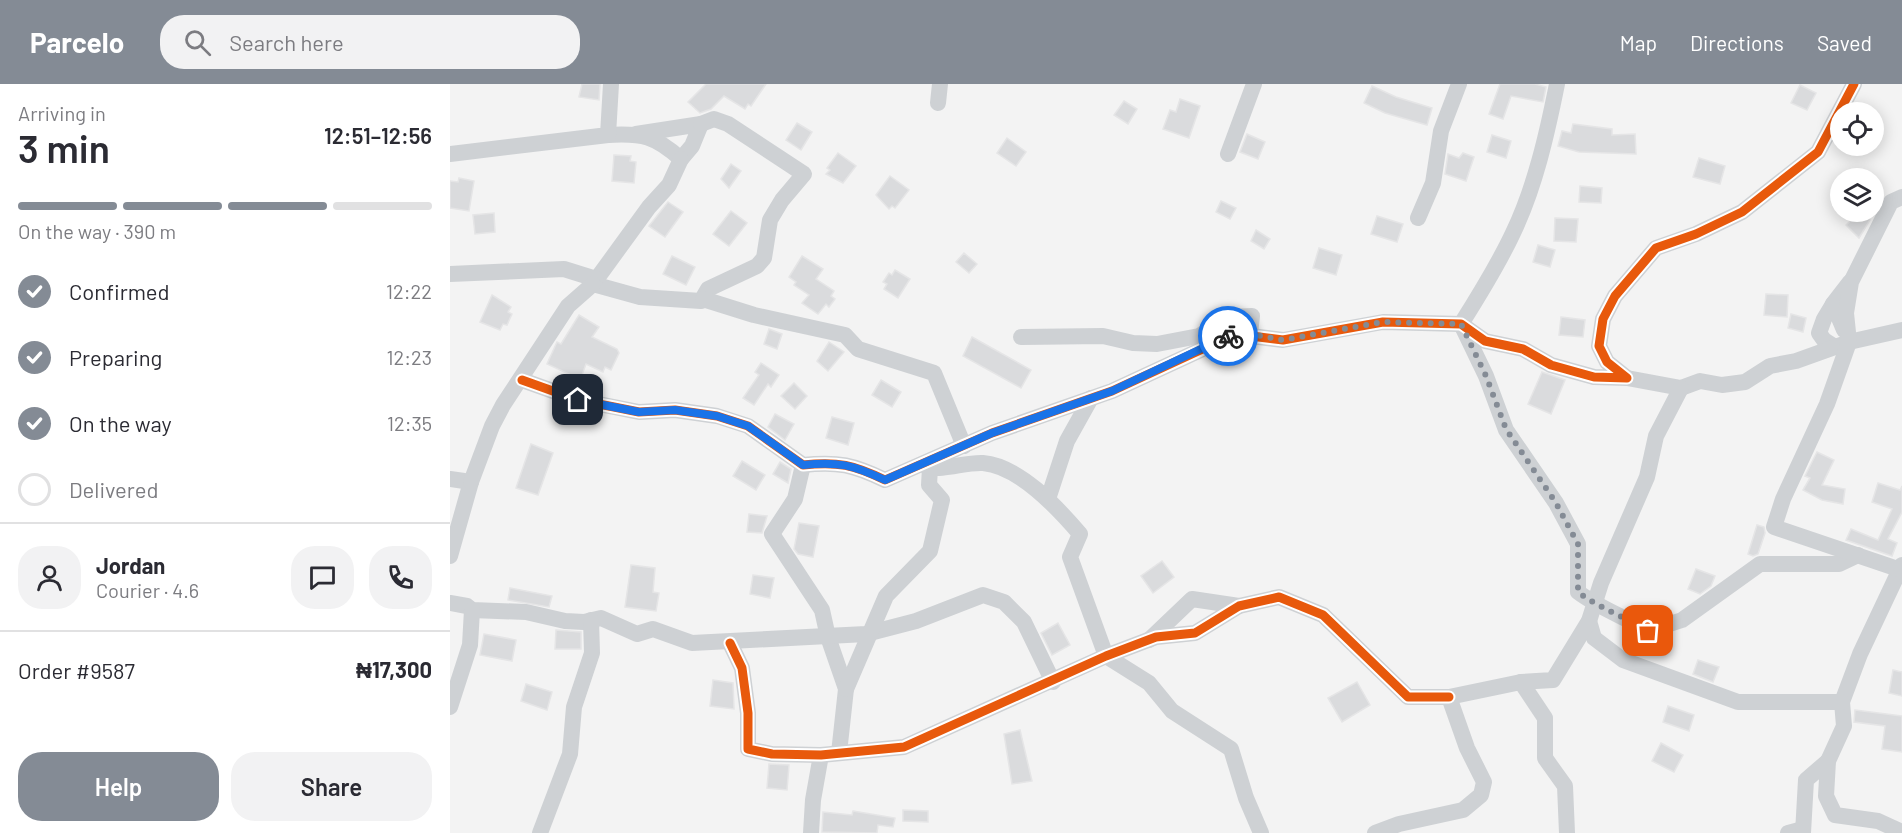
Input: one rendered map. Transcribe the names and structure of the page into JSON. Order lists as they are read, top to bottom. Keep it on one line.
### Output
{"page":{"header":"Parcelo","search":"Search here","nav":["Map","Directions","Saved"],"heading":["3 min","Arriving in","12:51–12:56"],"panel":["Jordan","Courier · 4.6","Order #9587","₦17,300"],"bar":"On the way · 390 m","list":[["Confirmed","12:22"],["Preparing","12:23"],["On the way","12:35"],"Delivered"],"buttons":["Help","Share"]}}
